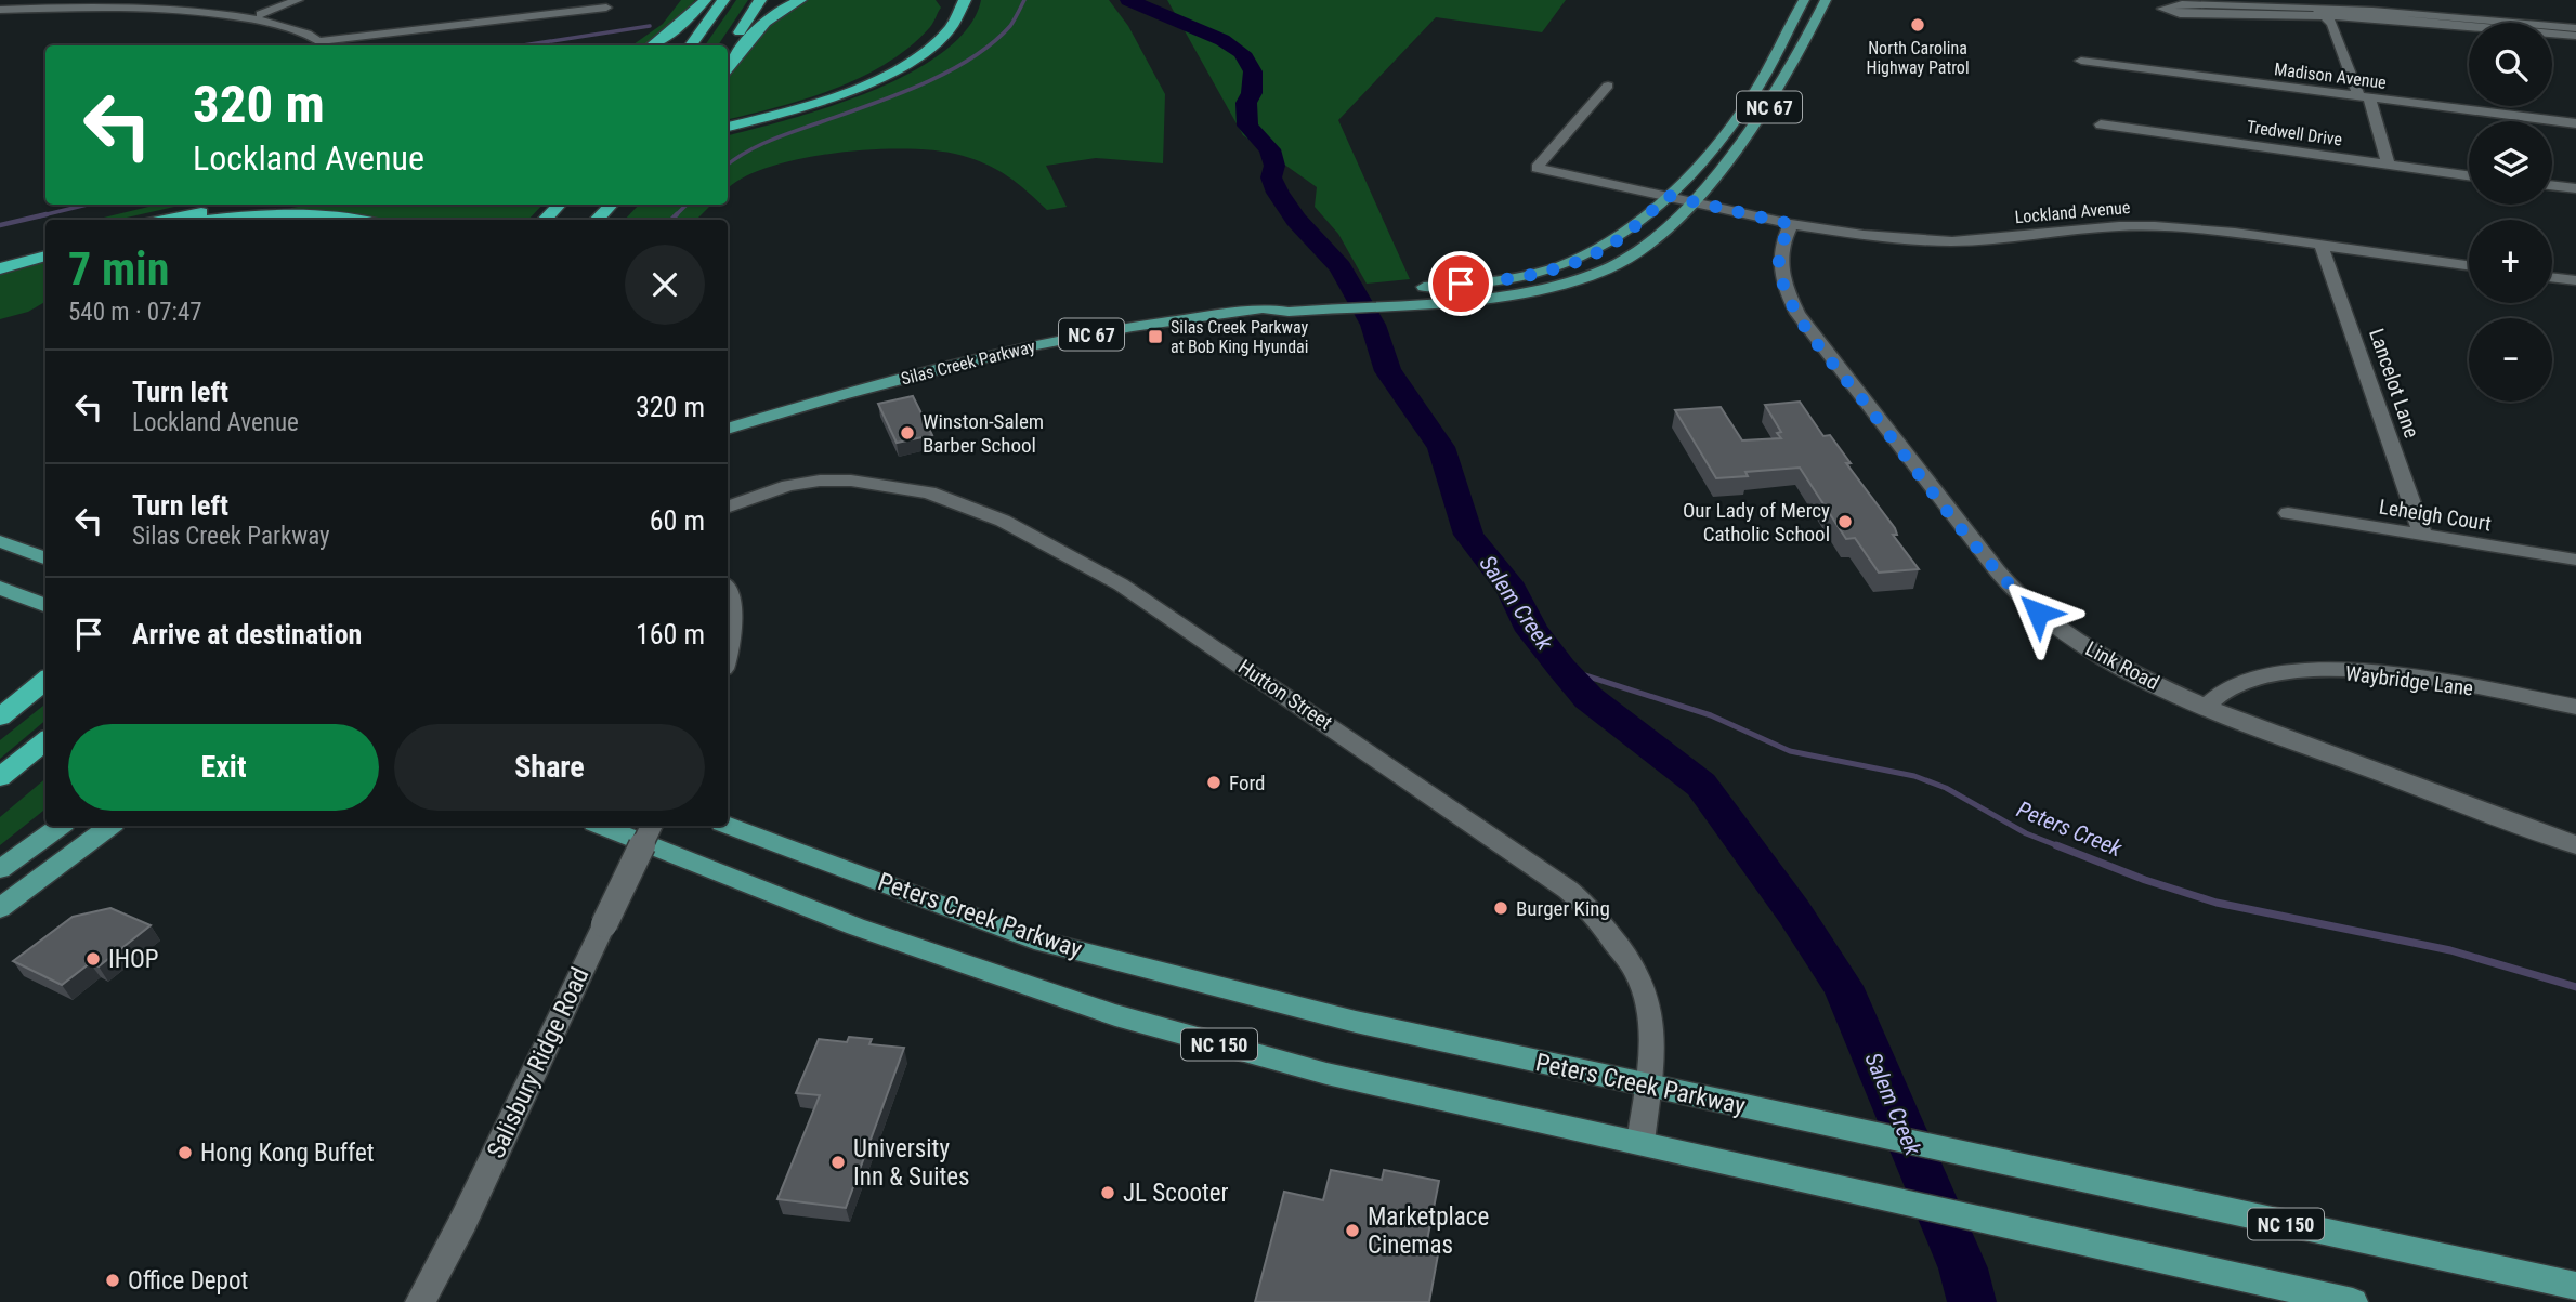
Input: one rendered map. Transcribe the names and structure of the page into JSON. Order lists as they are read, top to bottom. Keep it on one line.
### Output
{"streets":{"main road":["NC 67","Silas Creek Parkway","Peters Creek Parkway","NC 150"],"street":["Madison Avenue","Tredwell Drive","Lockland Avenue","Lancelot Lane","Leheigh Court","Link Road","Waybridge Lane","Hutton Street","Salisbury Ridge Road"]},"crossings":[["Lockland Avenue","Silas Creek Parkway"],["Lockland Avenue","Lancelot Lane"],["Lockland Avenue","Link Road"],["Lancelot Lane","Leheigh Court"],["Link Road","Waybridge Lane"],["Hutton Street","Peters Creek Parkway"],["Hutton Street","NC 150"]],"water":["Salem Creek","Peters Creek"],"places":{"other":["North Carolina Highway Patrol","Winston-Salem Barber School","Our Lady of Mercy Catholic School","Ford","Burger King","IHOP","Hong Kong Buffet","University Inn & Suites","JL Scooter","Marketplace Cinemas","Office Depot"],"transit":["Silas Creek Parkway at Bob King Hyundai"]},"page":{"map_buttons":["+","−"],"turn":["320 m","Lockland Avenue"],"heading":["7 min","540 m · 07:47"],"list":[{"name":"Turn left","note":"Lockland Avenue","value":"320 m"},{"name":"Turn left","note":"Silas Creek Parkway","value":"60 m"},{"name":"Arrive at destination","value":"160 m"}],"buttons":["Exit","Share"]}}
